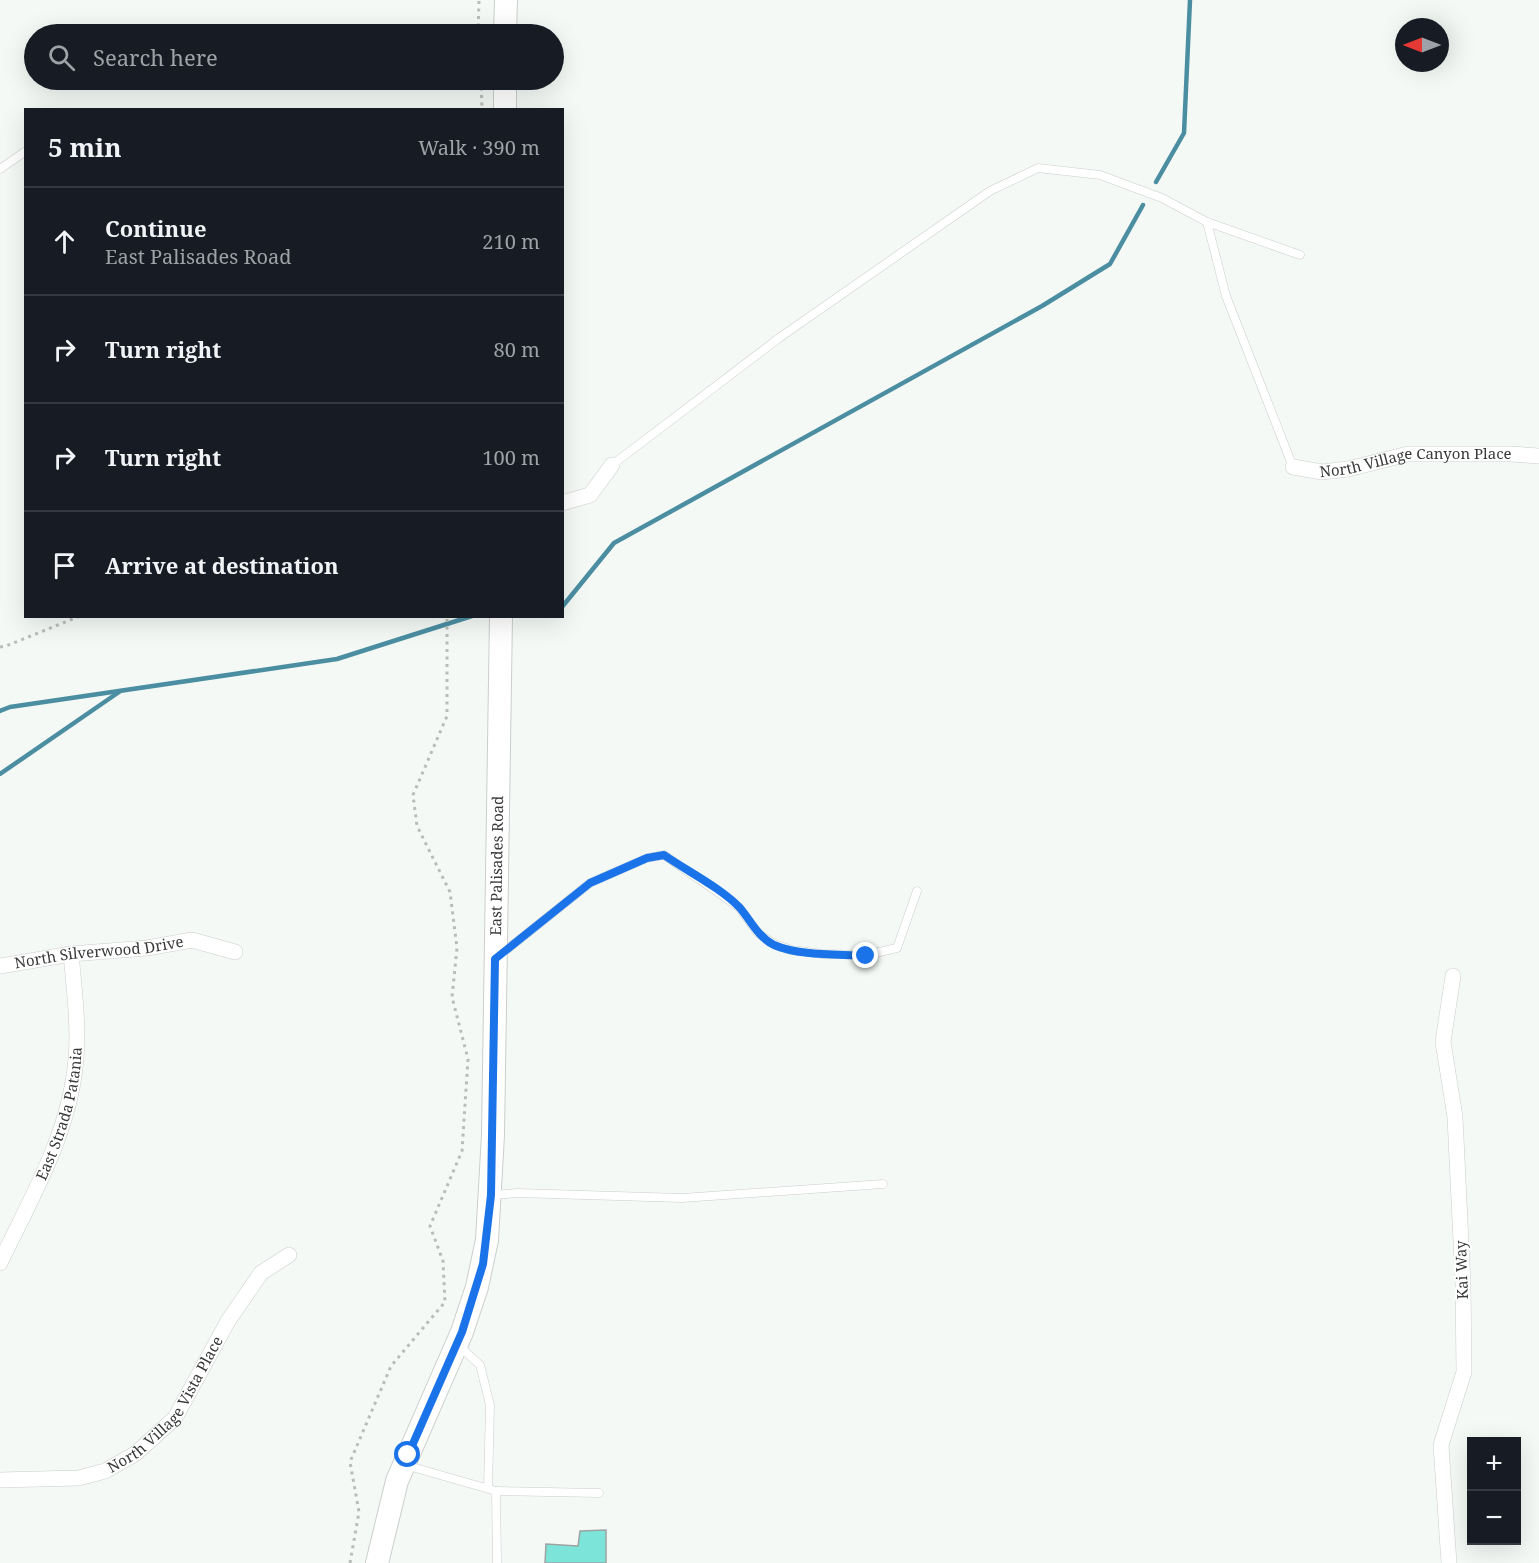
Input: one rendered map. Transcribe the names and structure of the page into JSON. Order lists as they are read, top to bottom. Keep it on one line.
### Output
{"streets":{"street":["North Village Canyon Place","East Palisades Road","North Silverwood Drive","East Strada Patania","Kai Way","North Village Vista Place"]},"crossings":[["North Silverwood Drive","East Strada Patania"]],"north":"left","page":{"search":"Search here","heading":["5 min","Walk · 390 m"],"list":[["Continue","East Palisades Road","210 m"],["Turn right","80 m"],["Turn right","100 m"],"Arrive at destination"],"map_buttons":["+","−"]}}
